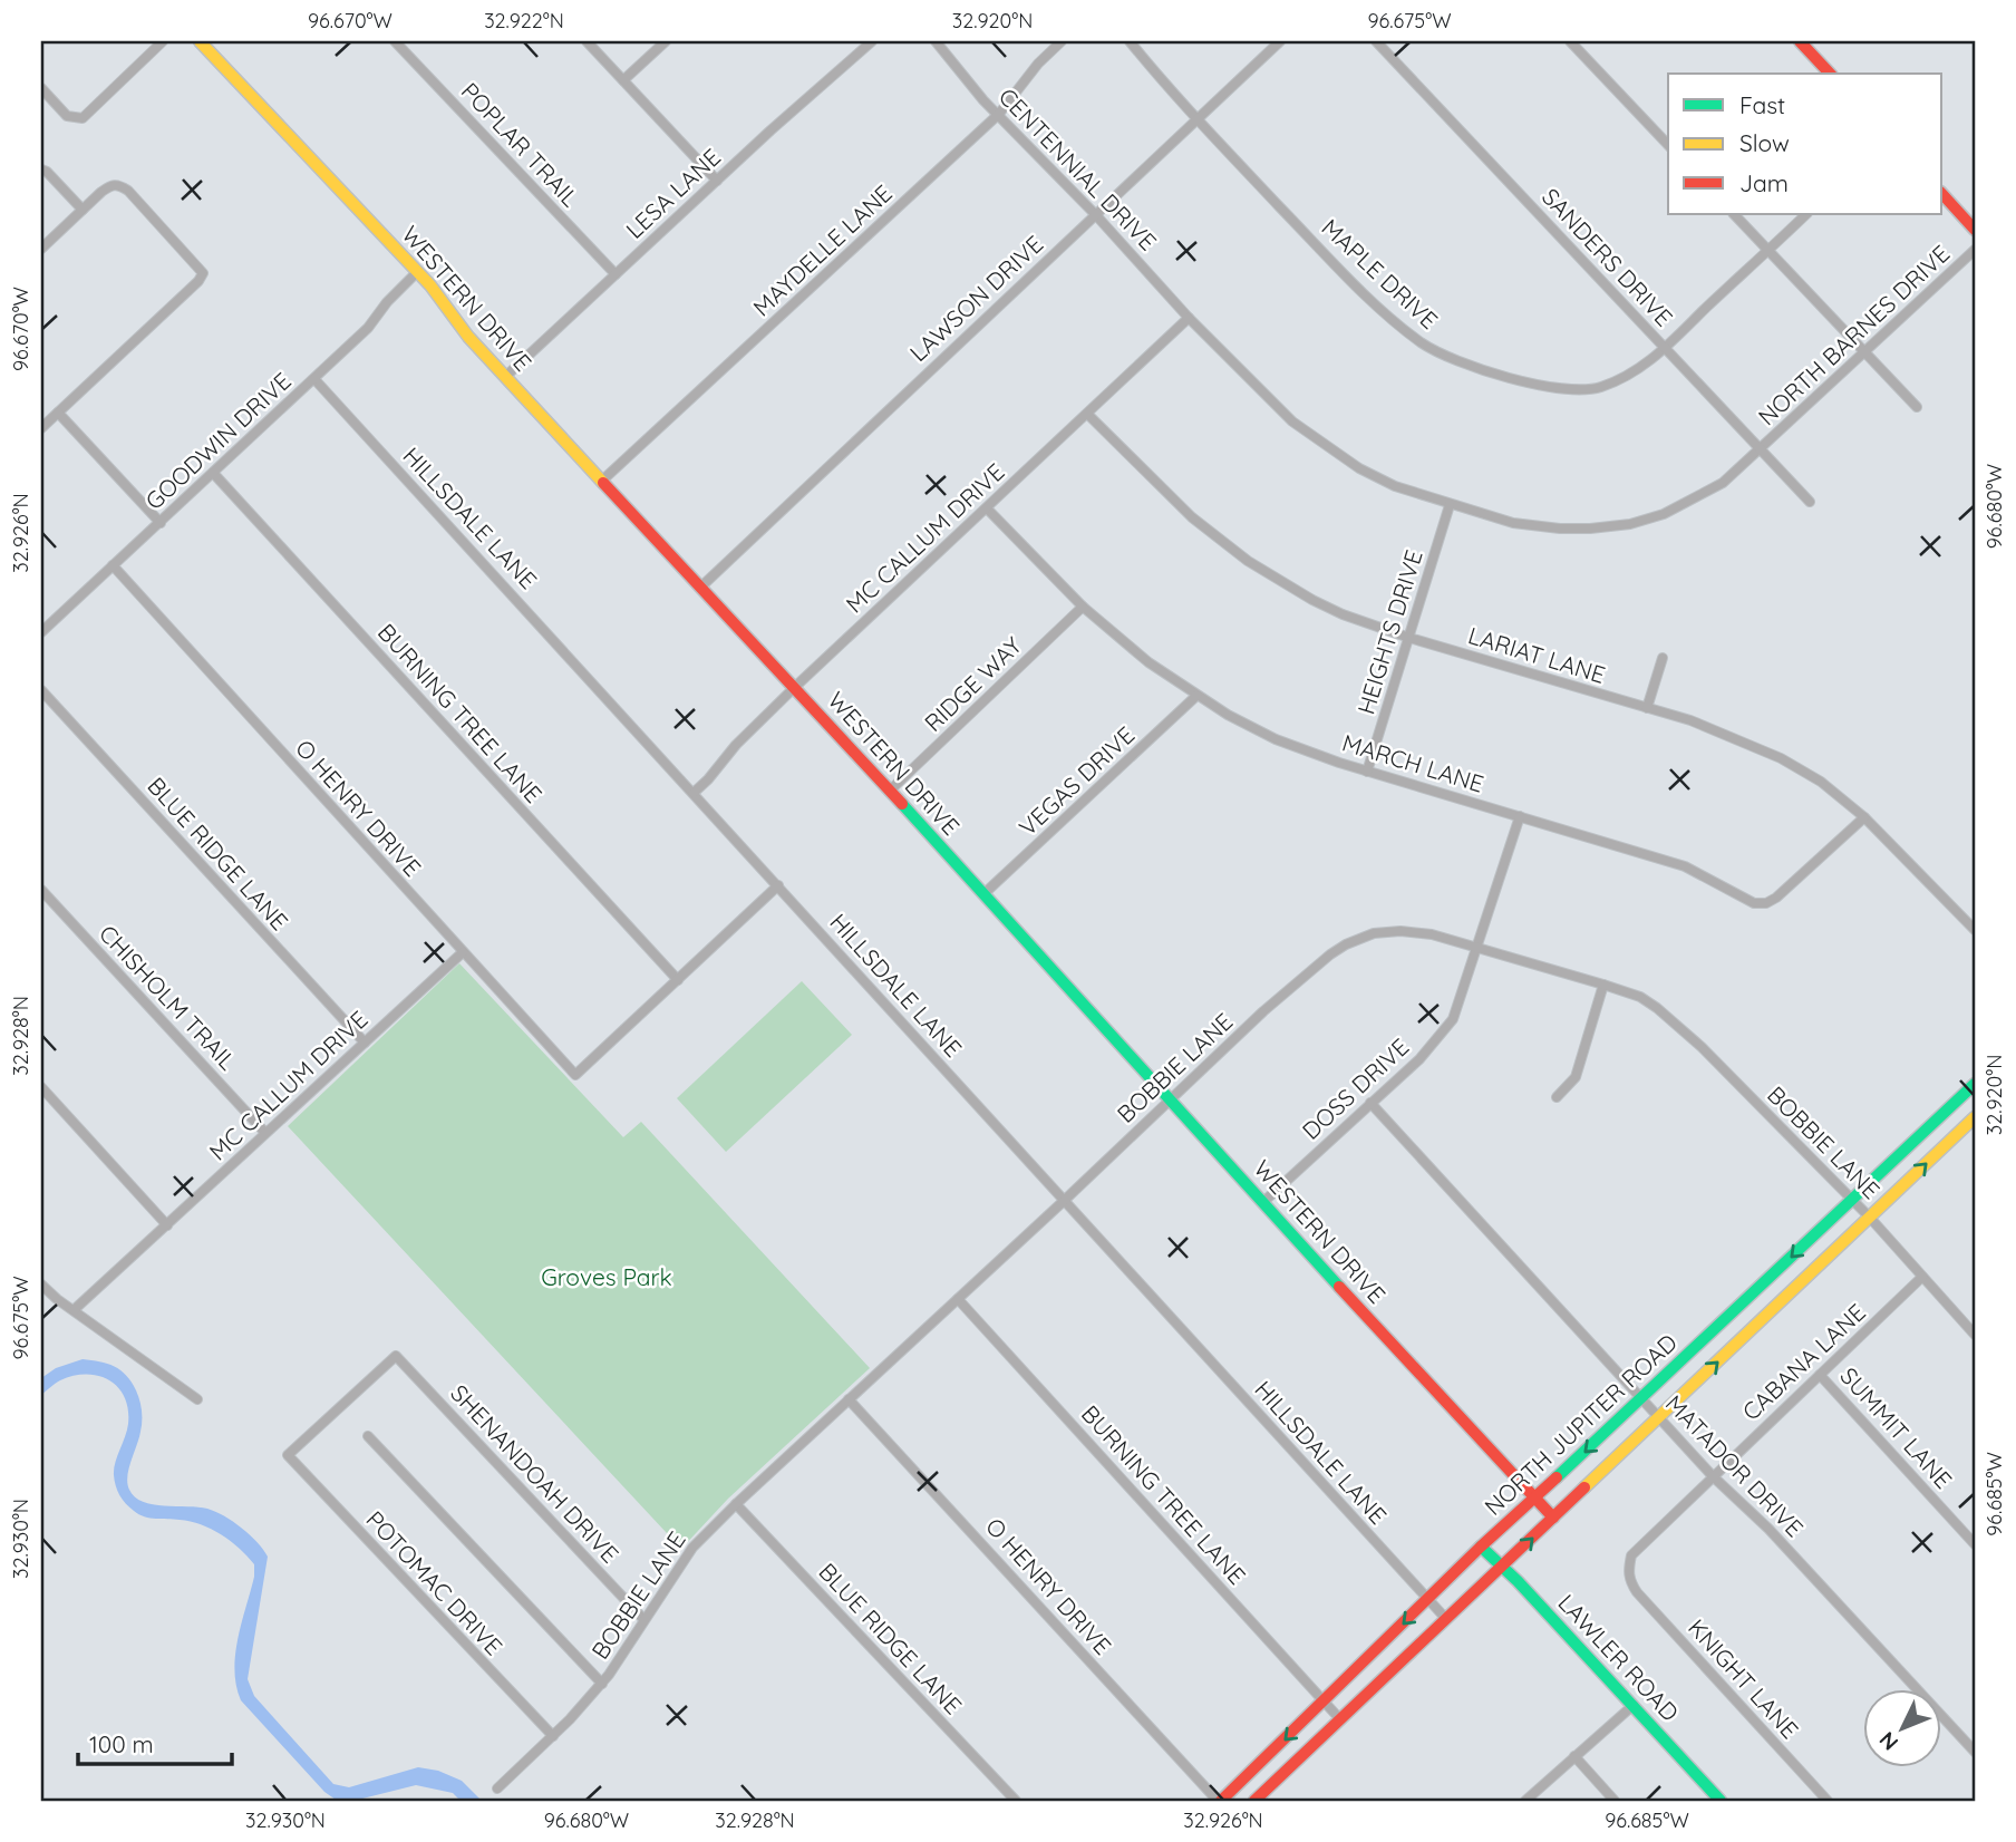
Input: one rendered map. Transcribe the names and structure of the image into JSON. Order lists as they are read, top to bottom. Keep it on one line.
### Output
{"streets":{"street":["POPLAR TRAIL","CENTENNIAL DRIVE","LESA LANE","MAYDELLE LANE","SANDERS DRIVE","MAPLE DRIVE","WESTERN DRIVE","LAWSON DRIVE","NORTH BARNES DRIVE","GOODWIN DRIVE","HILLSDALE LANE","MC CALLUM DRIVE","HEIGHTS DRIVE","LARIAT LANE","RIDGE WAY","BURNING TREE LANE","MARCH LANE","VEGAS DRIVE","O HENRY DRIVE","BLUE RIDGE LANE","CHISHOLM TRAIL","BOBBIE LANE","DOSS DRIVE","CABANA LANE","NORTH JUPITER ROAD","SUMMIT LANE","MATADOR DRIVE","SHENANDOAH DRIVE","POTOMAC DRIVE","LAWLER ROAD","KNIGHT LANE"]},"crossings":[["POPLAR TRAIL","LESA LANE"],["CENTENNIAL DRIVE","MAYDELLE LANE"],["CENTENNIAL DRIVE","SANDERS DRIVE"],["CENTENNIAL DRIVE","LAWSON DRIVE"],["CENTENNIAL DRIVE","NORTH BARNES DRIVE"],["CENTENNIAL DRIVE","MC CALLUM DRIVE"],["CENTENNIAL DRIVE","HEIGHTS DRIVE"],["LESA LANE","WESTERN DRIVE"],["MAYDELLE LANE","WESTERN DRIVE"],["SANDERS DRIVE","MAPLE DRIVE"],["SANDERS DRIVE","NORTH BARNES DRIVE"],["MAPLE DRIVE","LAWSON DRIVE"],["WESTERN DRIVE","LAWSON DRIVE"],["WESTERN DRIVE","GOODWIN DRIVE"],["WESTERN DRIVE","MC CALLUM DRIVE"],["WESTERN DRIVE","RIDGE WAY"],["WESTERN DRIVE","VEGAS DRIVE"],["WESTERN DRIVE","BOBBIE LANE"],["WESTERN DRIVE","DOSS DRIVE"],["WESTERN DRIVE","NORTH JUPITER ROAD"],["GOODWIN DRIVE","HILLSDALE LANE"],["GOODWIN DRIVE","BURNING TREE LANE"],["GOODWIN DRIVE","O HENRY DRIVE"],["HILLSDALE LANE","MC CALLUM DRIVE"],["HILLSDALE LANE","BOBBIE LANE"],["HILLSDALE LANE","NORTH JUPITER ROAD"],["MC CALLUM DRIVE","LARIAT LANE"],["MC CALLUM DRIVE","MARCH LANE"],["MC CALLUM DRIVE","O HENRY DRIVE"],["MC CALLUM DRIVE","BLUE RIDGE LANE"],["MC CALLUM DRIVE","CHISHOLM TRAIL"],["HEIGHTS DRIVE","LARIAT LANE"],["HEIGHTS DRIVE","MARCH LANE"],["LARIAT LANE","MARCH LANE"],["RIDGE WAY","MARCH LANE"],["BURNING TREE LANE","O HENRY DRIVE"],["BURNING TREE LANE","BOBBIE LANE"],["BURNING TREE LANE","NORTH JUPITER ROAD"],["MARCH LANE","VEGAS DRIVE"],["MARCH LANE","DOSS DRIVE"],["O HENRY DRIVE","BOBBIE LANE"],["O HENRY DRIVE","NORTH JUPITER ROAD"],["BLUE RIDGE LANE","BOBBIE LANE"],["BOBBIE LANE","DOSS DRIVE"],["BOBBIE LANE","CABANA LANE"],["BOBBIE LANE","NORTH JUPITER ROAD"],["BOBBIE LANE","SHENANDOAH DRIVE"],["BOBBIE LANE","POTOMAC DRIVE"],["DOSS DRIVE","MATADOR DRIVE"],["CABANA LANE","SUMMIT LANE"],["CABANA LANE","MATADOR DRIVE"],["CABANA LANE","KNIGHT LANE"],["NORTH JUPITER ROAD","MATADOR DRIVE"],["NORTH JUPITER ROAD","LAWLER ROAD"],["SHENANDOAH DRIVE","POTOMAC DRIVE"]],"parks":["Groves Park"],"legend":["Fast","Slow","Jam"],"scale_bar":"100 m","north":"bottom left","coordinates":["96.670°W","32.922°N","32.920°N","96.675°W","96.680°W","32.926°N","32.928°N","96.685°W","32.930°N"]}
